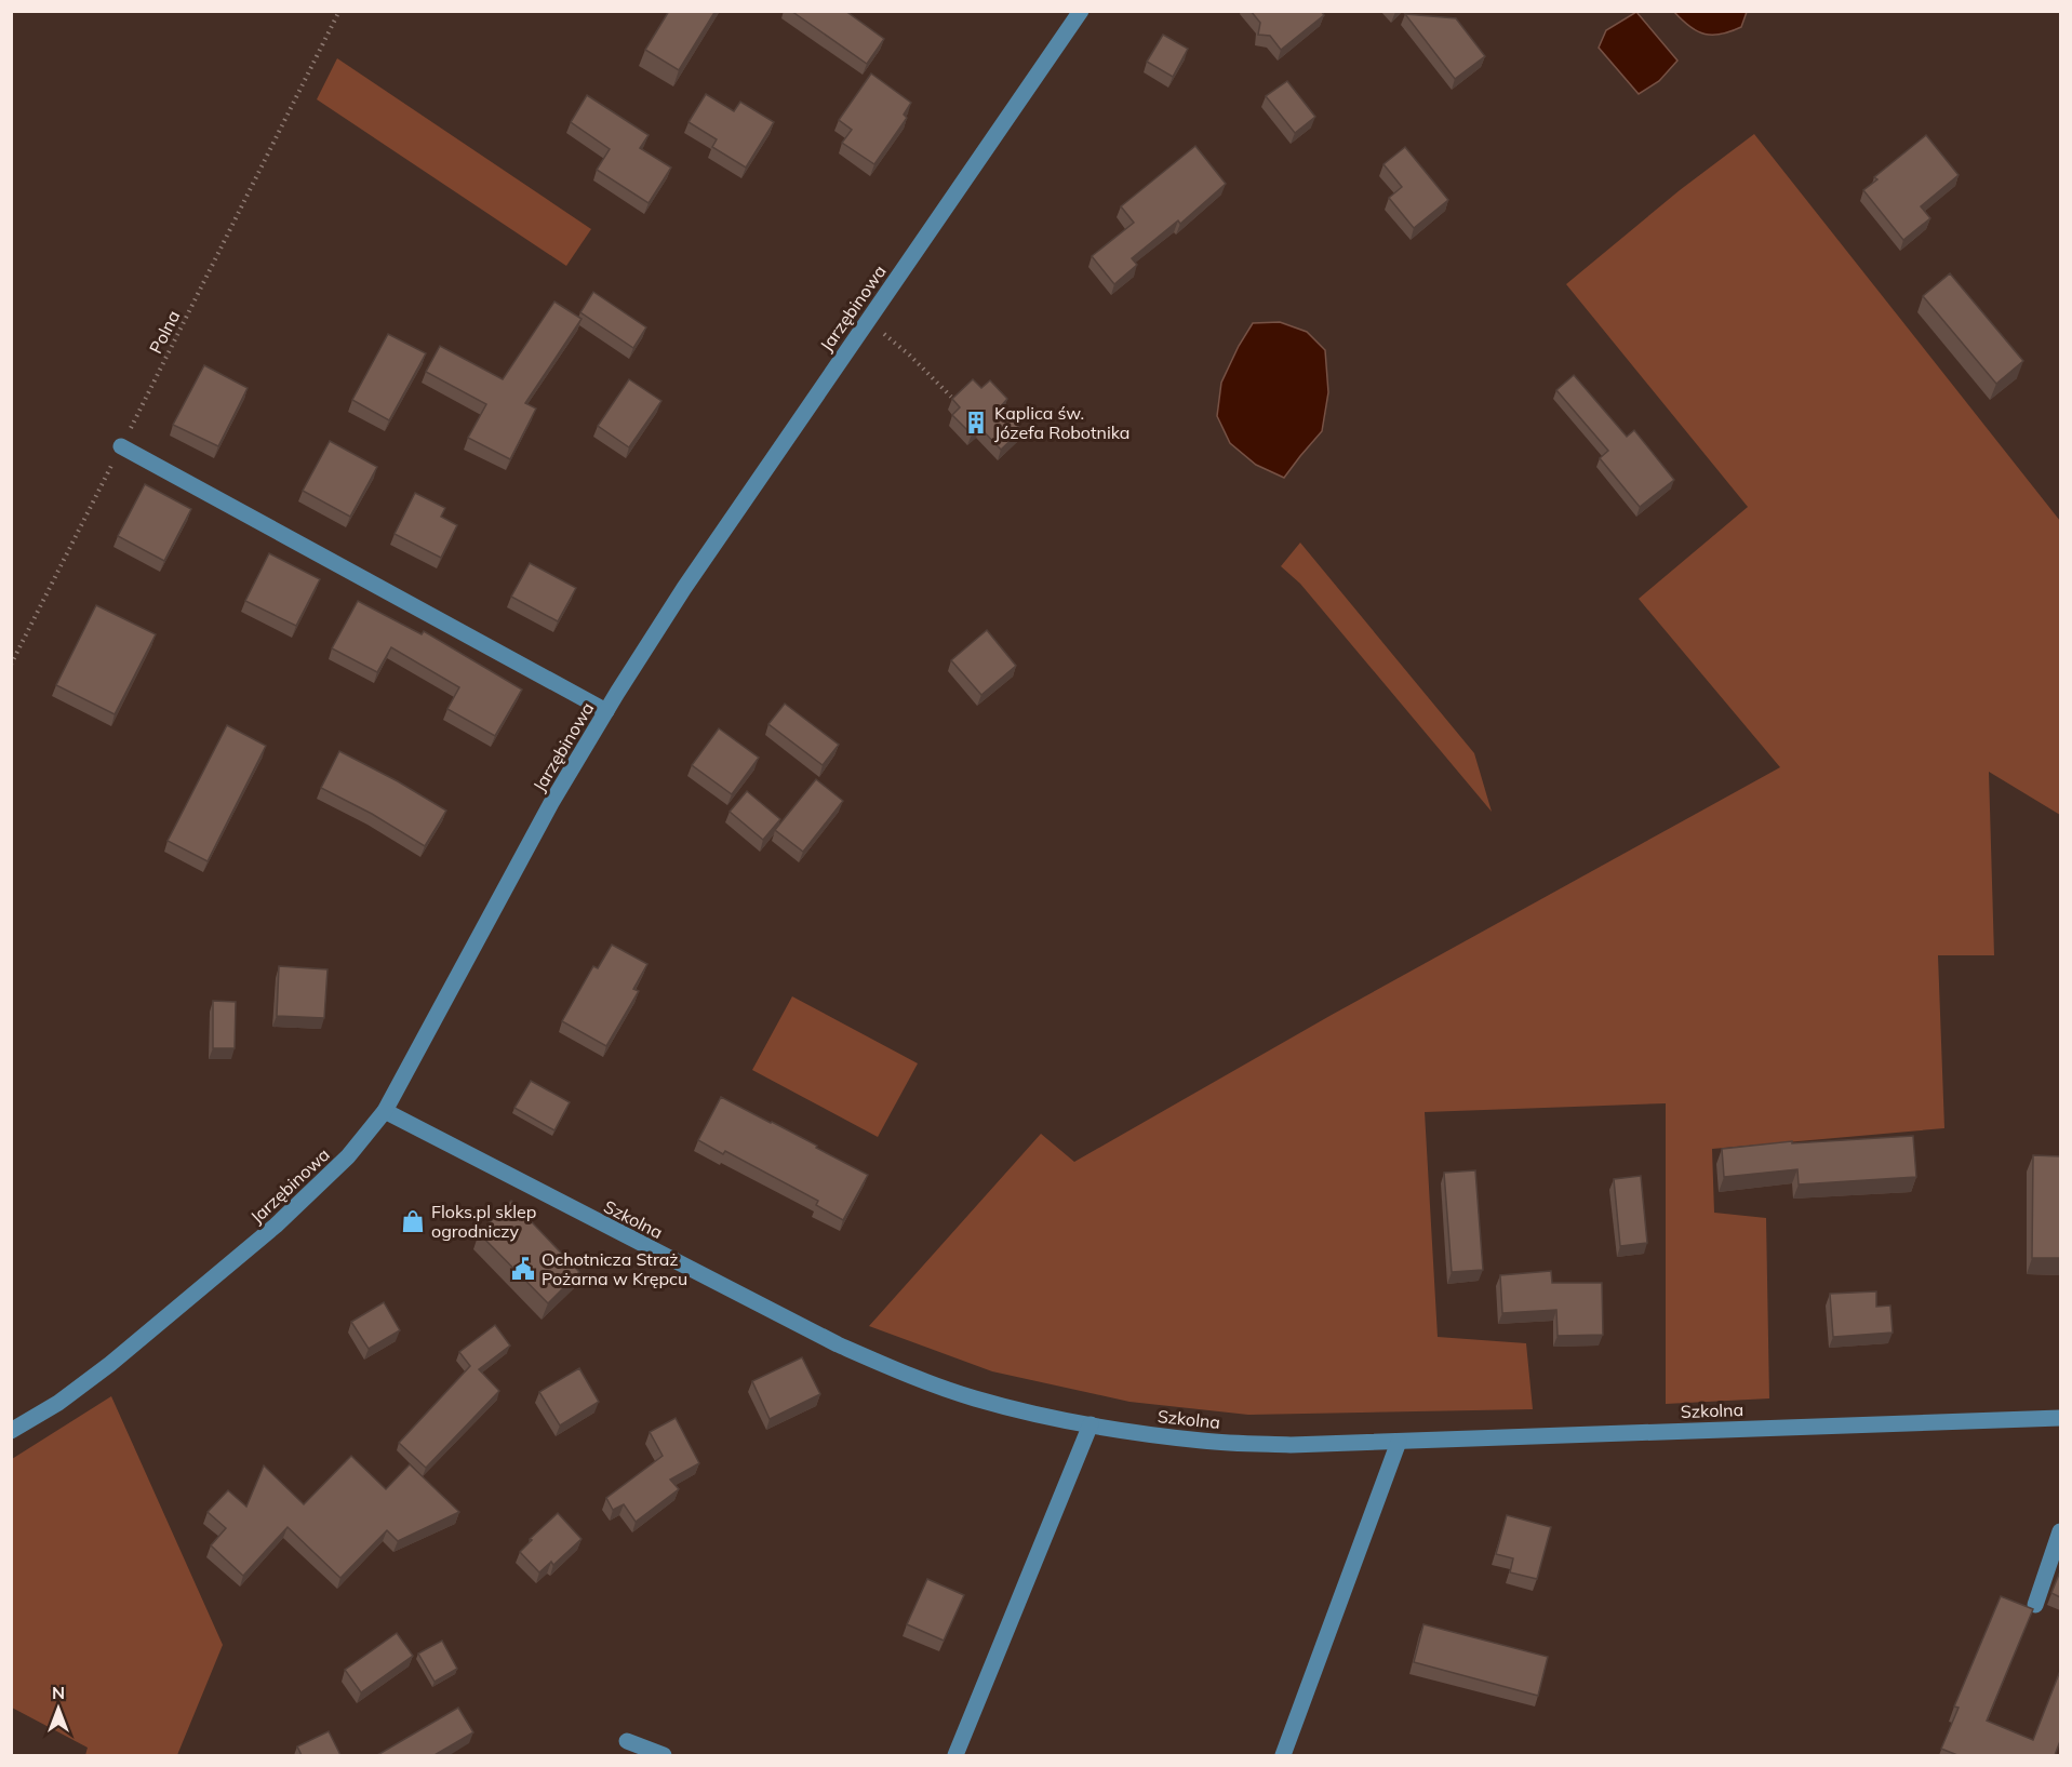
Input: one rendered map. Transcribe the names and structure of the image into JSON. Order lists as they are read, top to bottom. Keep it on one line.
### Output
{"streets":{"street":["Jarzębinowa","Szkolna"],"path":["Polna"]},"crossings":[["Jarzębinowa","Szkolna"]],"places":{"building":["Kaplica św. Józefa Robotnika"],"shop":["Floks.pl sklep ogrodniczy"],"public building":["Ochotnicza Straż Pożarna w Krępcu"]},"north":"top"}
